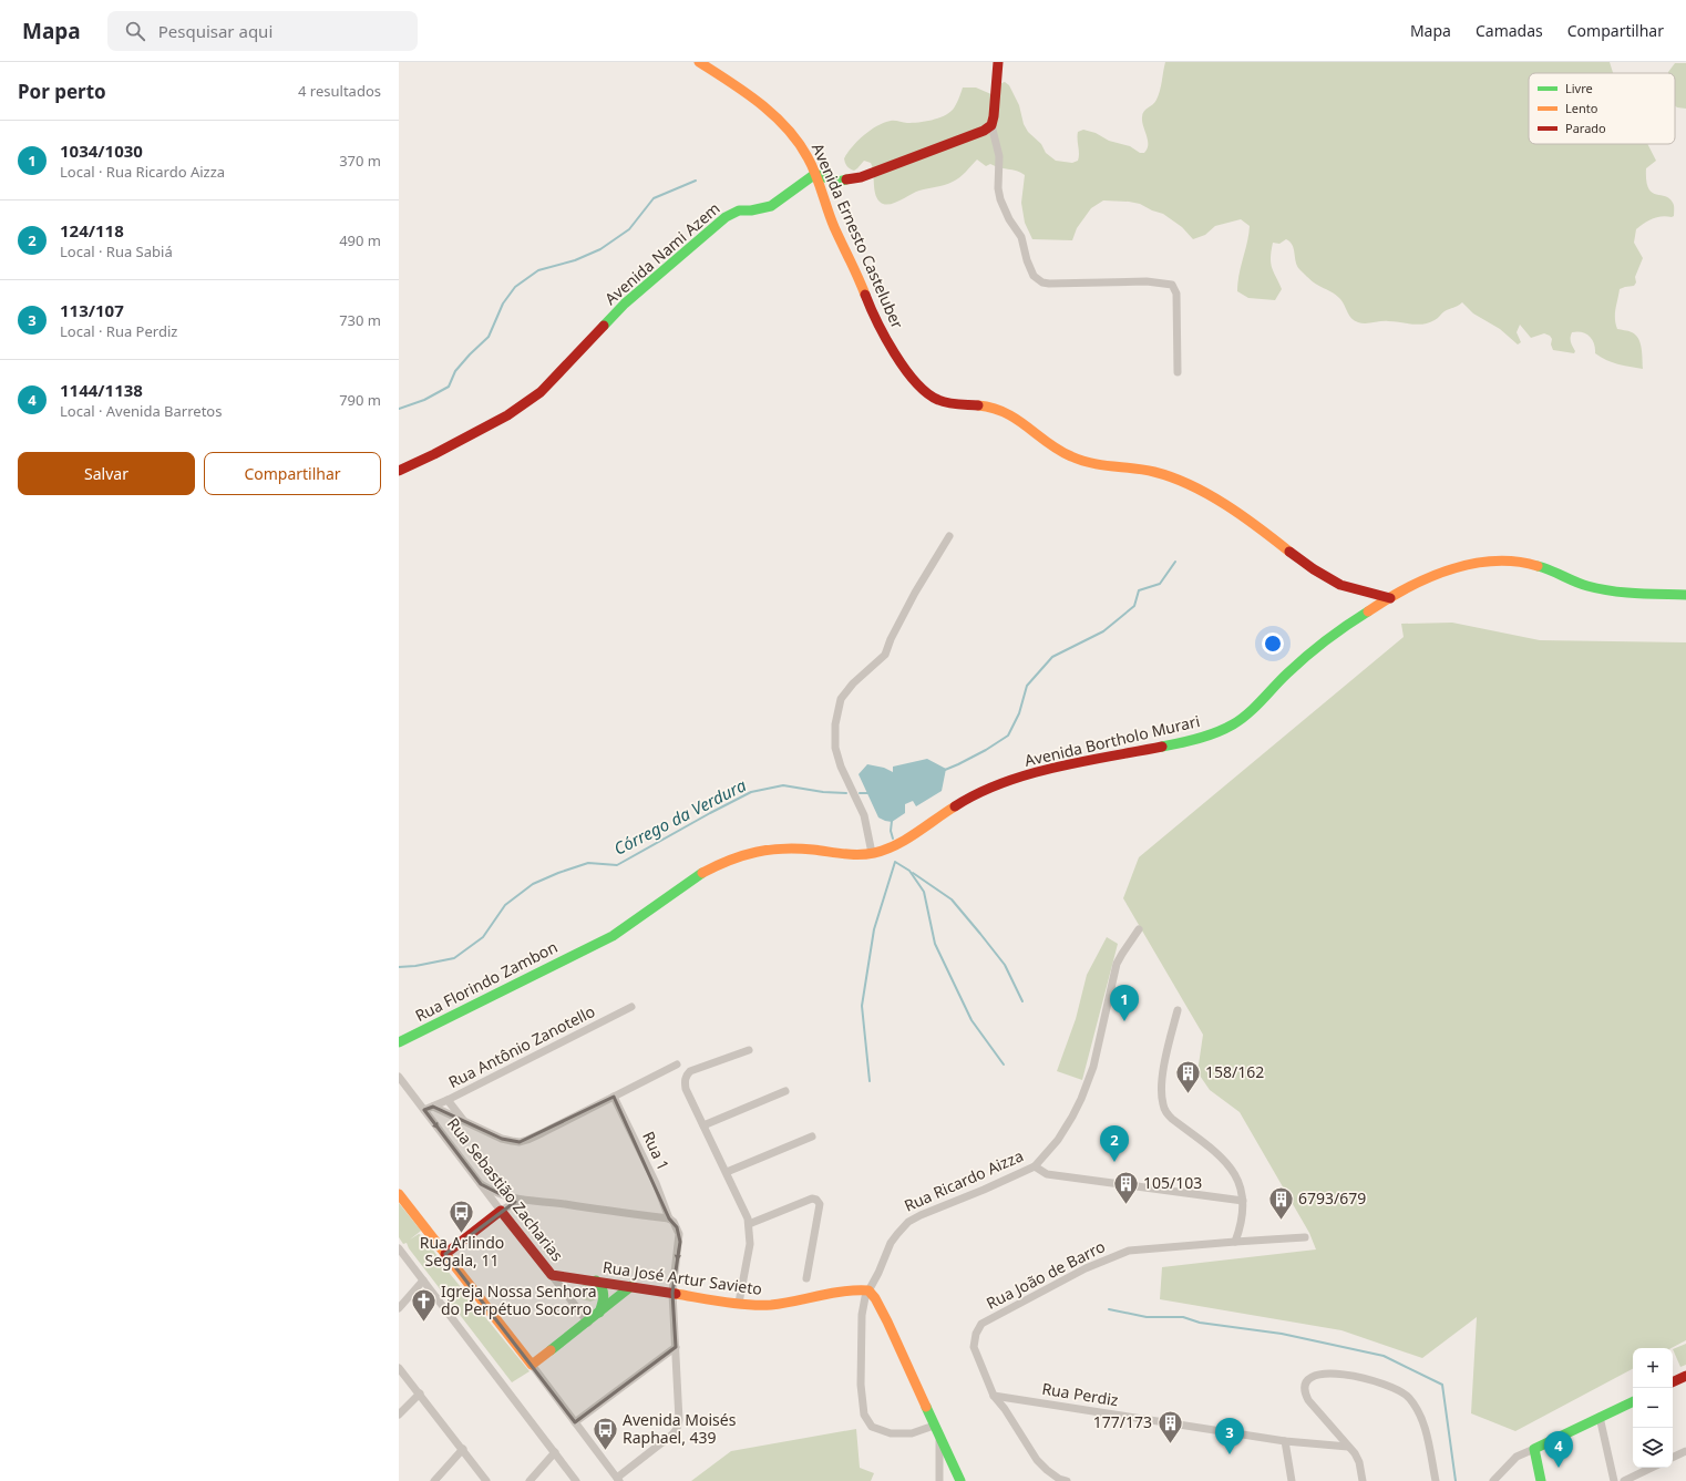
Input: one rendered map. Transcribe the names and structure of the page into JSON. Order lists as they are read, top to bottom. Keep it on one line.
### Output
{"streets":{"street":["Avenida Ernesto Casteluber","Avenida Nami Azem","Avenida Bortholo Murari","Rua Florindo Zambon","Rua Antônio Zanotello","Rua 1","Rua Ricardo Aizza","Rua Sebastião Zacharias","Rua João de Barro","Rua José Artur Savieto","Rua Perdiz"]},"crossings":[["Avenida Ernesto Casteluber","Avenida Nami Azem"],["Avenida Ernesto Casteluber","Avenida Bortholo Murari"],["Avenida Bortholo Murari","Rua Florindo Zambon"],["Rua Antônio Zanotello","Rua Sebastião Zacharias"],["Rua 1","Rua José Artur Savieto"],["Rua Ricardo Aizza","Rua José Artur Savieto"],["Rua Sebastião Zacharias","Rua José Artur Savieto"],["Rua João de Barro","Rua Perdiz"]],"water":["Córrego da Verdura"],"places":{"building":["158/162","105/103","6793/679","177/173"],"bus stop":["Rua Arlindo Segala, 11","Avenida Moisés Raphael, 439"],"church":["Igreja Nossa Senhora do Perpétuo Socorro"]},"legend":["Livre","Lento","Parado"],"page":{"header":"Mapa","search":"Pesquisar aqui","nav":["Mapa","Camadas","Compartilhar"],"heading":["Por perto","4 resultados"],"list":[{"mark":"1","name":"1034/1030","note":"Local · Rua Ricardo Aizza","value":"370 m"},{"mark":"2","name":"124/118","note":"Local · Rua Sabiá","value":"490 m"},{"mark":"3","name":"113/107","note":"Local · Rua Perdiz","value":"730 m"},{"mark":"4","name":"1144/1138","note":"Local · Avenida Barretos","value":"790 m"}],"buttons":["Salvar","Compartilhar"],"pins":["1","2","3","4"],"map_buttons":["+","−"]}}
